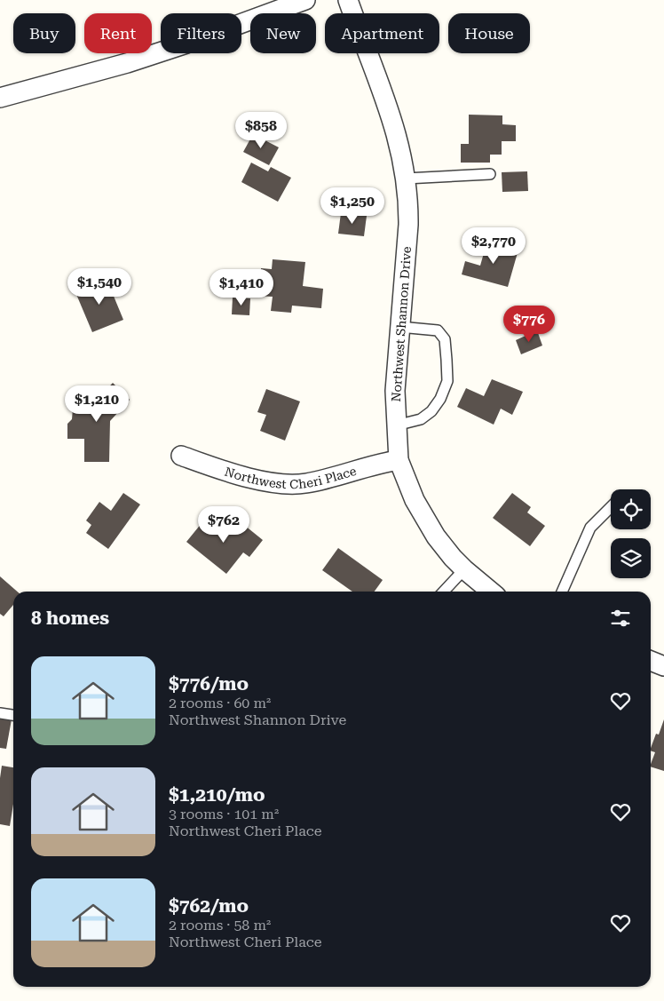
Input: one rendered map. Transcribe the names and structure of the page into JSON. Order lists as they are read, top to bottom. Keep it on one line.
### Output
{"streets":{"street":["Northwest Shannon Drive","Northwest Cheri Place"]},"crossings":[["Northwest Shannon Drive","Northwest Cheri Place"]],"page":{"chip":["Buy","Rent","Filters","New","Apartment","House"],"price":["$858","$1,250","$2,770","$1,540","$1,410","$776","$1,210","$762"],"heading":"8 homes","list":[{"name":"$776/mo","note":"2 rooms · 60 m² · Northwest Shannon Drive"},{"name":"$1,210/mo","note":"3 rooms · 101 m² · Northwest Cheri Place"},{"name":"$762/mo","note":"2 rooms · 58 m² · Northwest Cheri Place"}]}}
